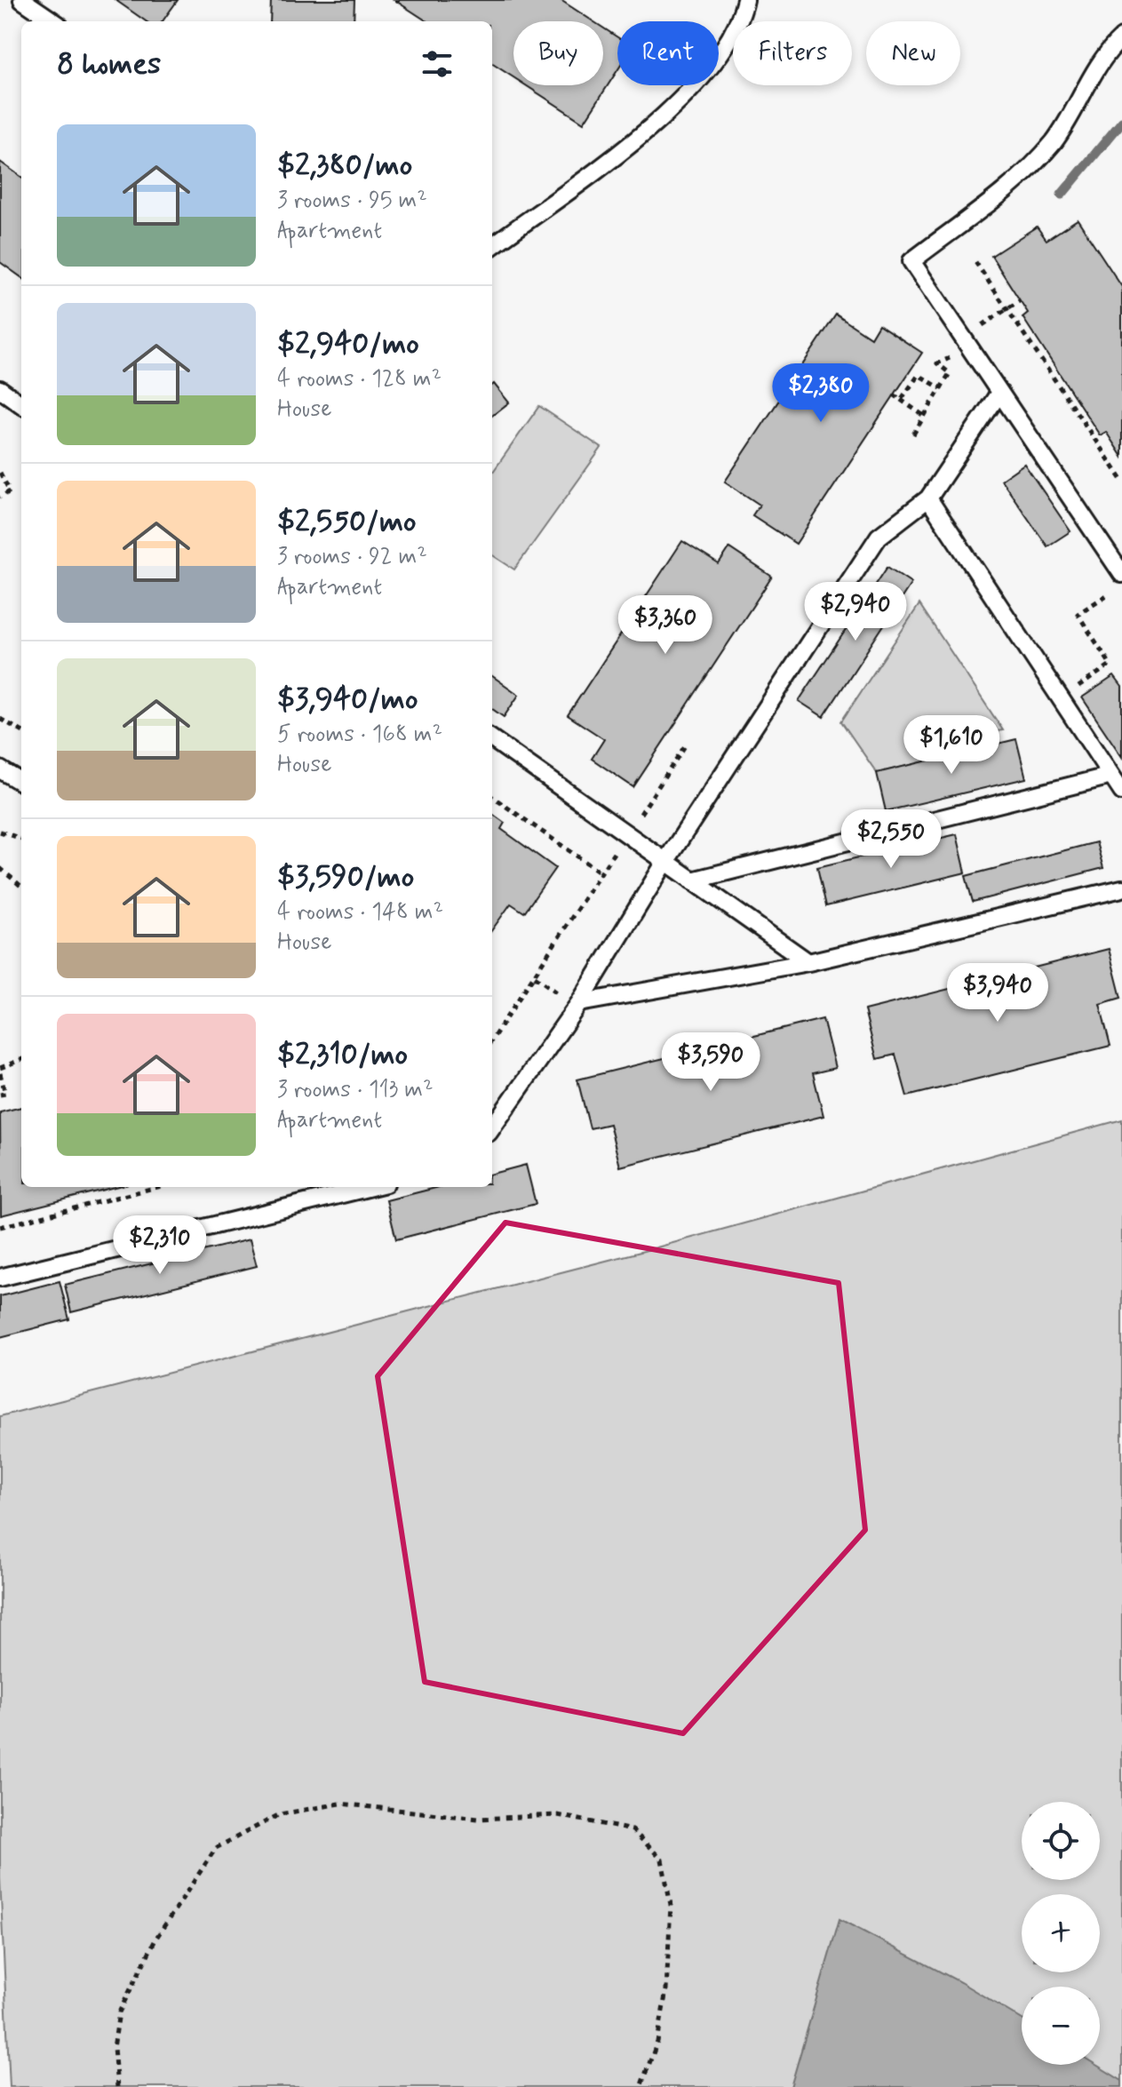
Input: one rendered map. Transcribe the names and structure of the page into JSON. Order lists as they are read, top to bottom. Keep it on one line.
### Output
{"page":{"chip":["Buy","Rent","Filters","New"],"heading":"8 homes","list":[{"name":"$2,380/mo","note":"3 rooms · 95 m² · Apartment"},{"name":"$2,940/mo","note":"4 rooms · 128 m² · House"},{"name":"$2,550/mo","note":"3 rooms · 92 m² · Apartment"},{"name":"$3,940/mo","note":"5 rooms · 168 m² · House"},{"name":"$3,590/mo","note":"4 rooms · 148 m² · House"},{"name":"$2,310/mo","note":"3 rooms · 113 m² · Apartment"}],"price":["$2,380","$2,940","$3,360","$1,610","$2,550","$3,940","$3,590","$2,310"],"map_buttons":["+","−"]}}
